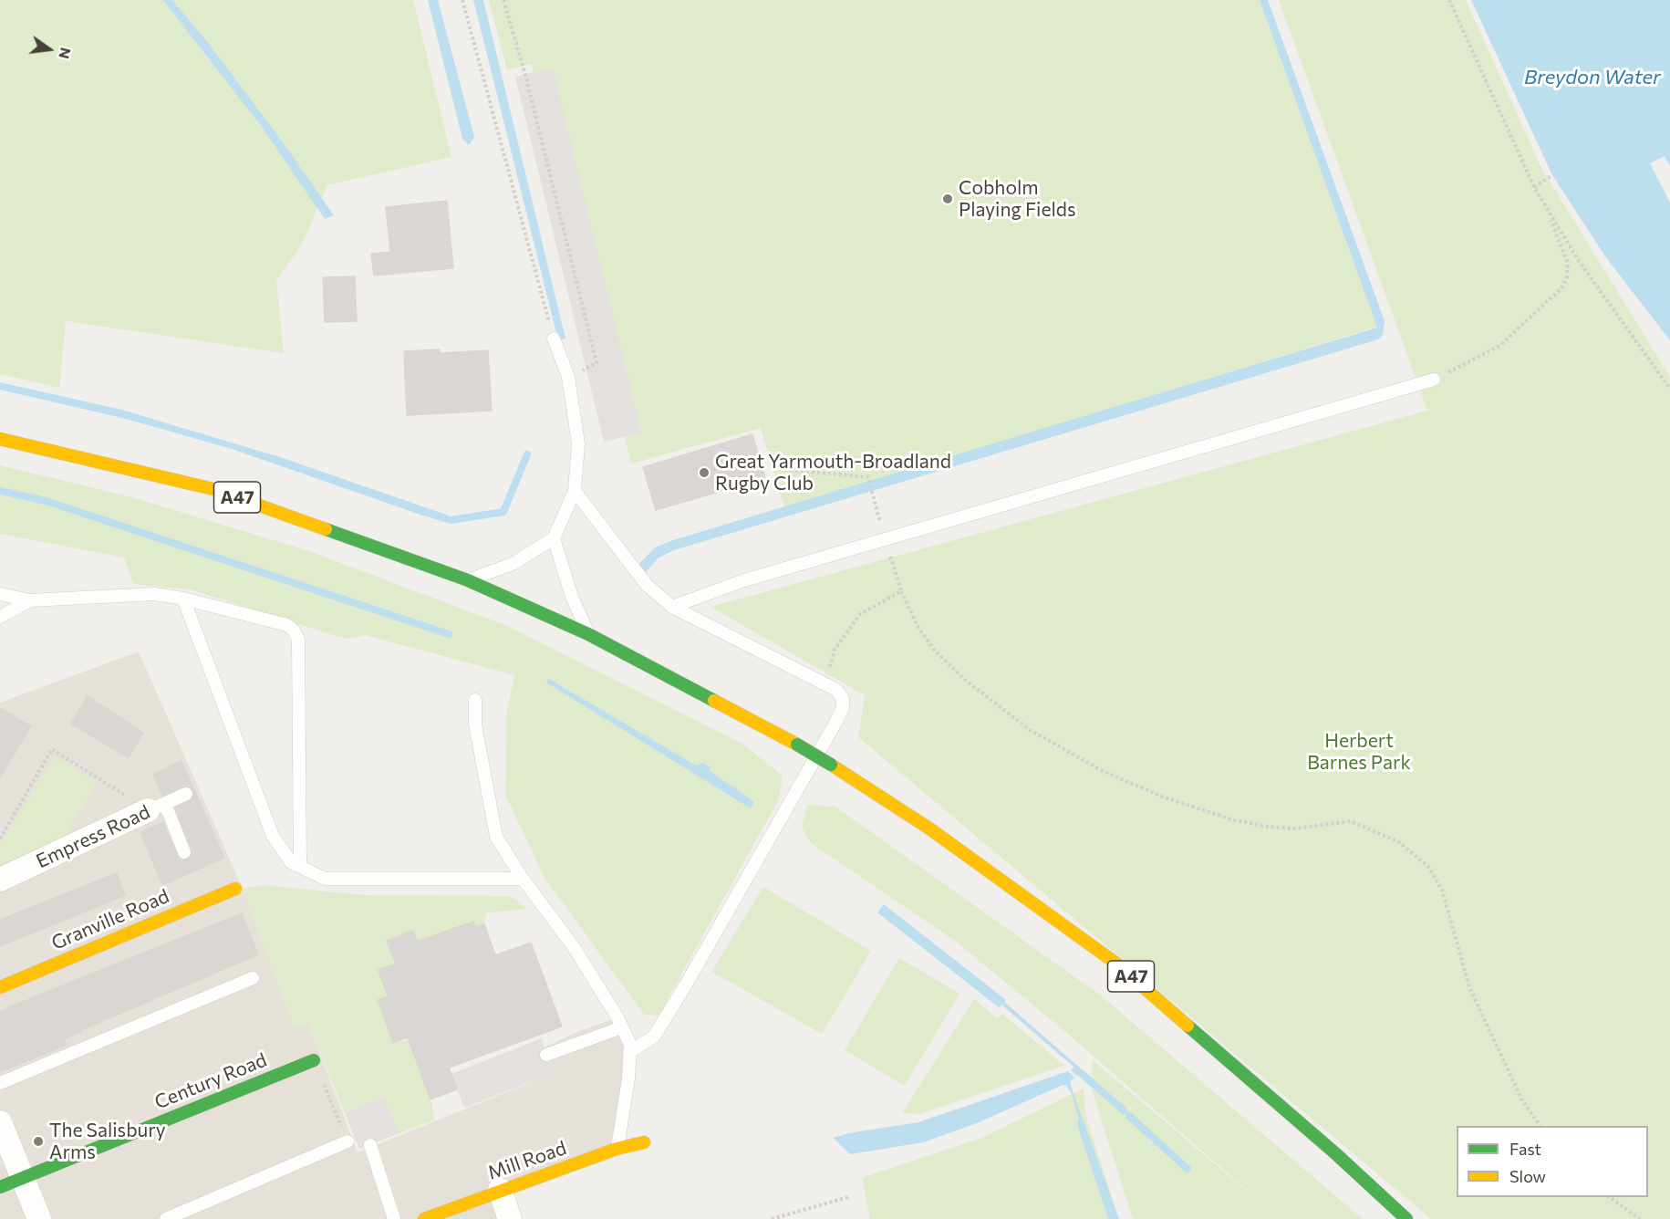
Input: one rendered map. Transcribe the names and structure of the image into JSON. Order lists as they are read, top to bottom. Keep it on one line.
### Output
{"streets":{"main road":["A47","Granville Road","Century Road","Mill Road"],"street":["Empress Road"]},"water":["Breydon Water"],"parks":["Herbert Barnes Park"],"places":["Cobholm Playing Fields","Great Yarmouth-Broadland Rugby Club","The Salisbury Arms"],"legend":["Fast","Slow"],"north":"right"}
